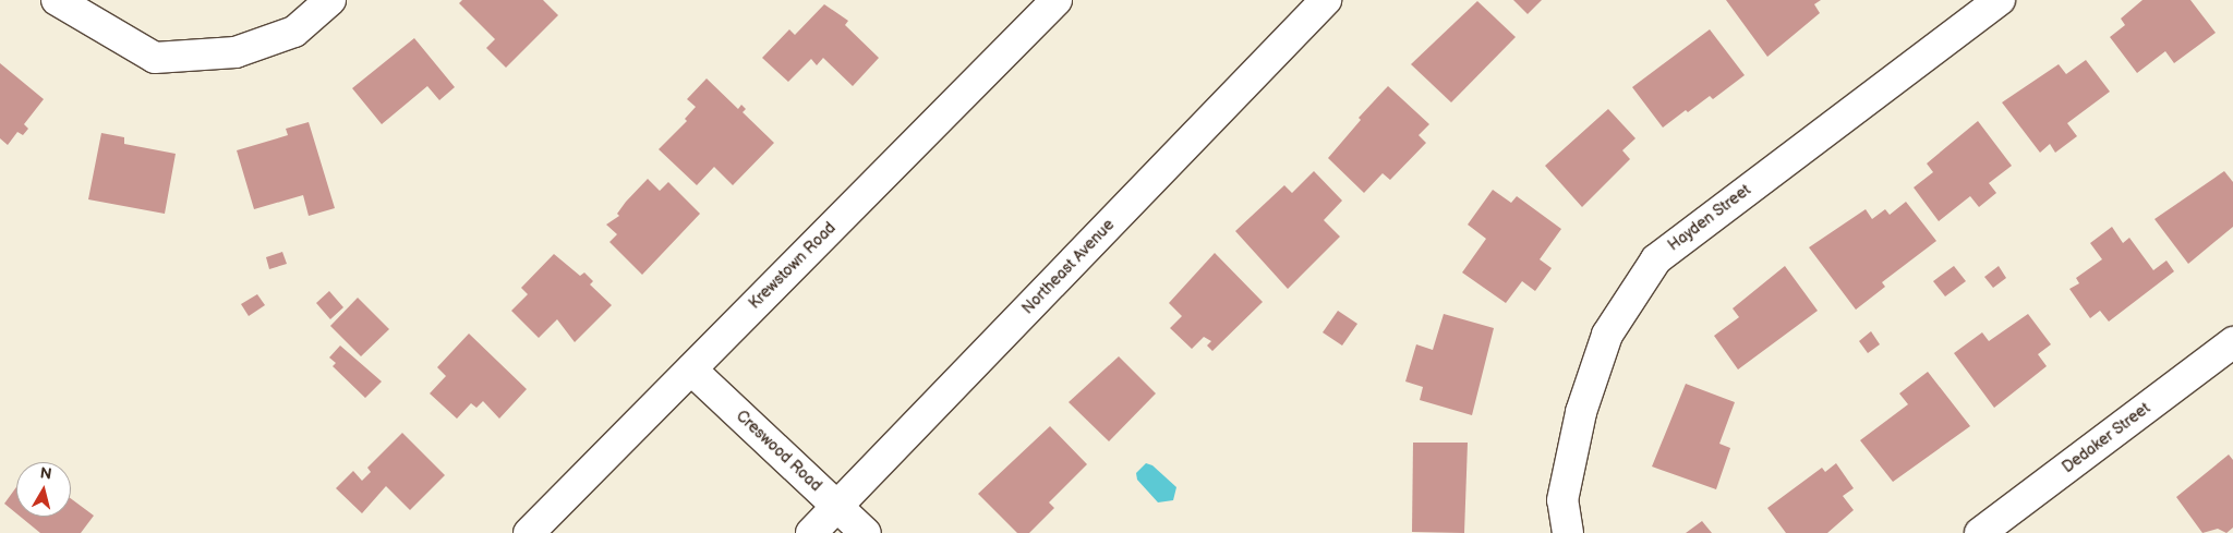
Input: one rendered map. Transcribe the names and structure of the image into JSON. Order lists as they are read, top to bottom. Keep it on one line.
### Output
{"streets":{"street":["Hayden Street","Krewstown Road","Northeast Avenue","Dedaker Street","Creswood Road"]},"crossings":[["Krewstown Road","Creswood Road"],["Northeast Avenue","Creswood Road"]],"north":"top"}
